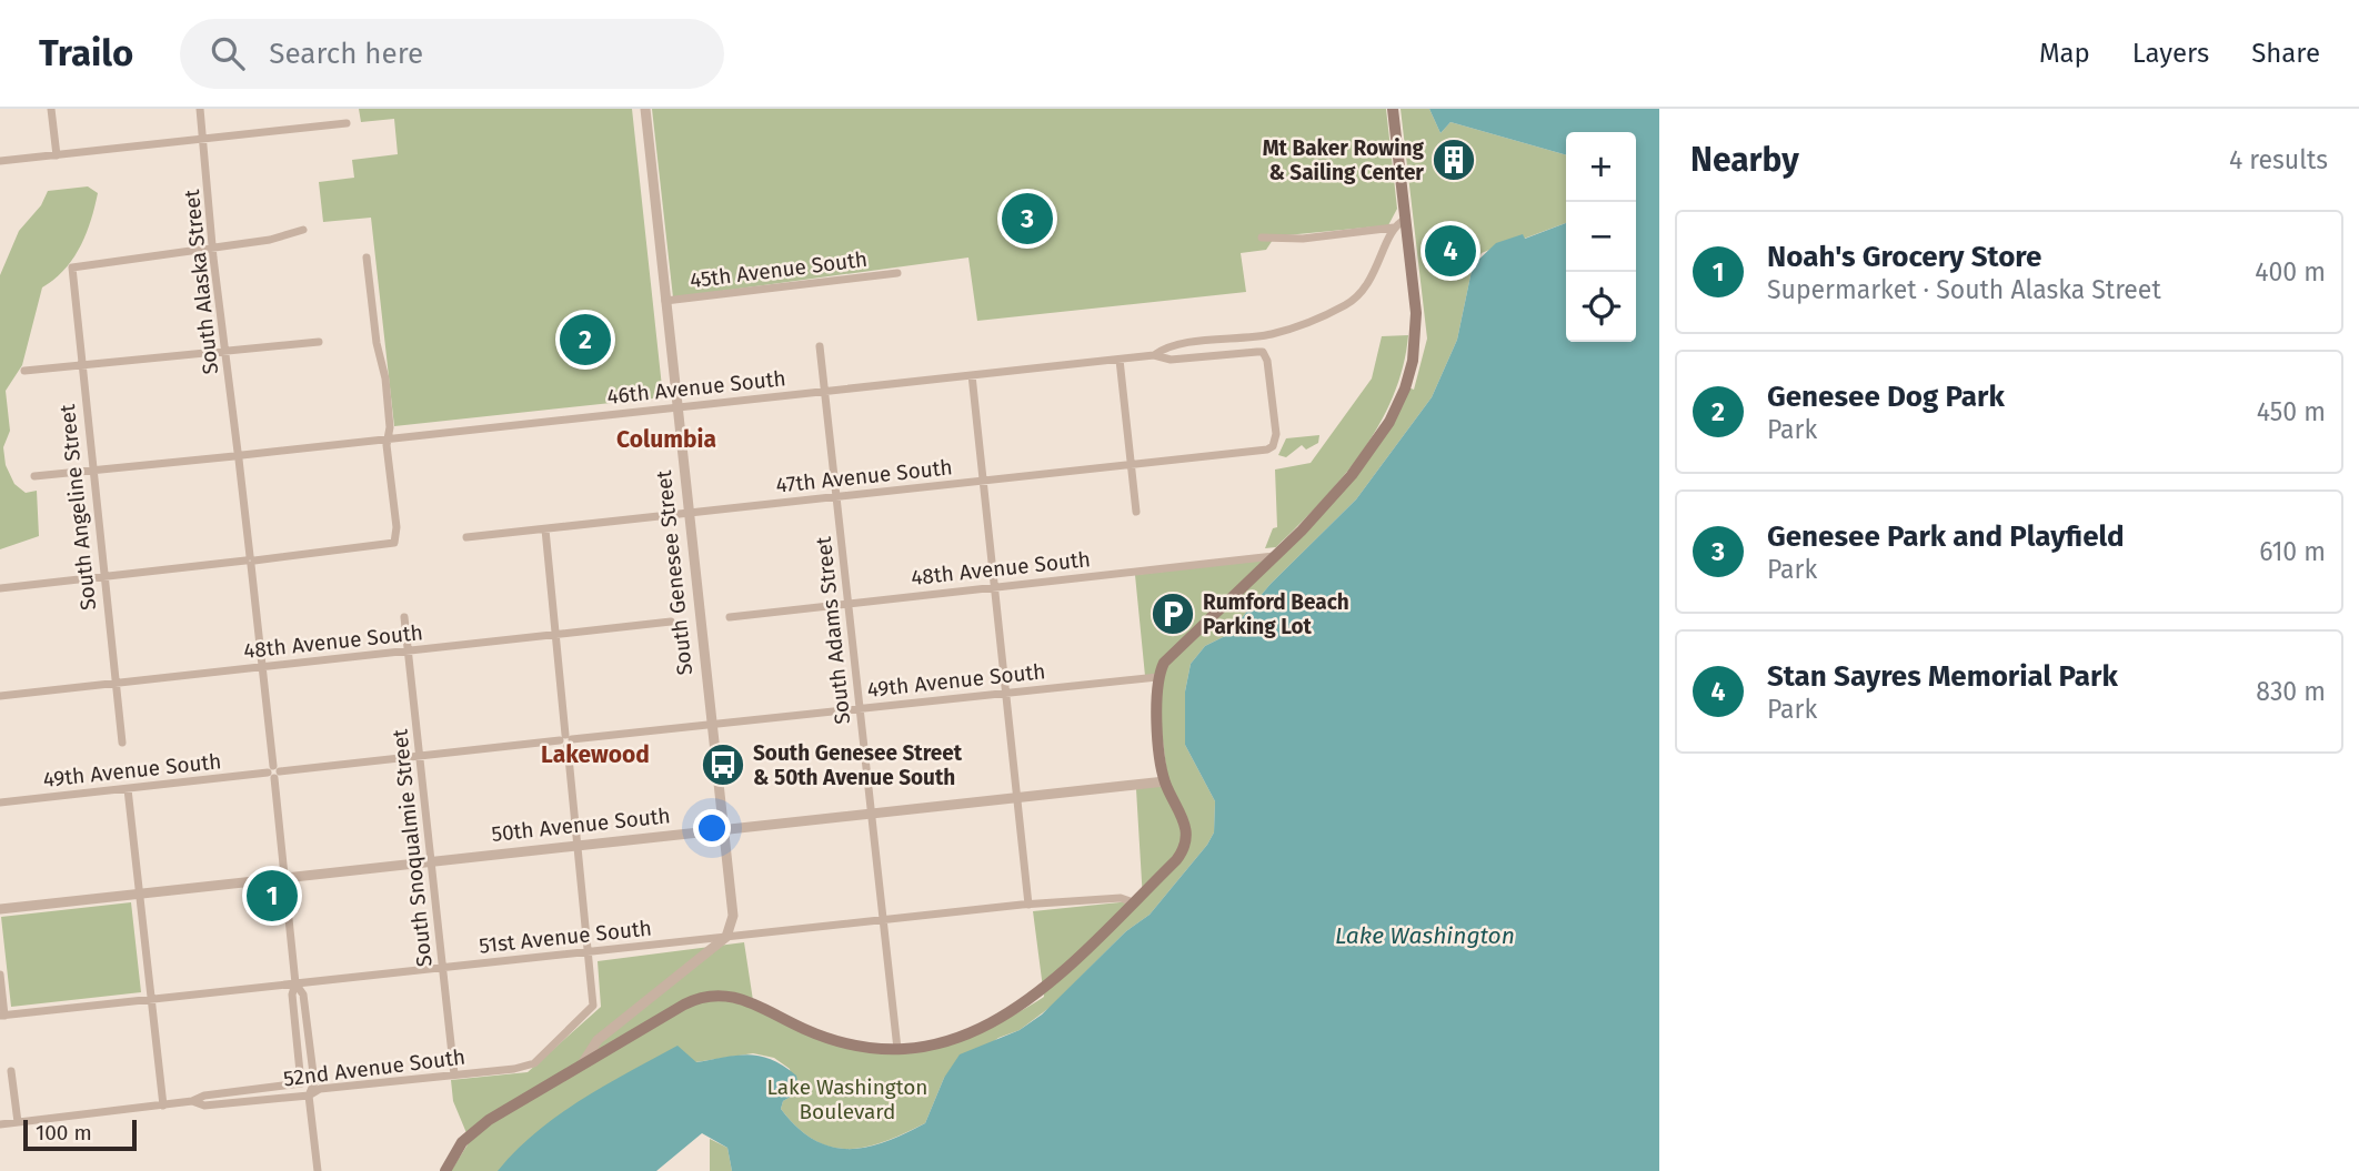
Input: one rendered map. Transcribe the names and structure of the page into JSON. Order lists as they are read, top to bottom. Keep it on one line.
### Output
{"streets":{"street":["45th Avenue South","South Alaska Street","46th Avenue South","47th Avenue South","South Angeline Street","48th Avenue South","South Genesee Street","South Adams Street","49th Avenue South","50th Avenue South","South Snoqualmie Street","51st Avenue South","52nd Avenue South"]},"crossings":[["45th Avenue South","South Genesee Street"],["South Alaska Street","46th Avenue South"],["South Alaska Street","South Angeline Street"],["South Alaska Street","48th Avenue South"],["South Alaska Street","49th Avenue South"],["South Alaska Street","50th Avenue South"],["South Alaska Street","51st Avenue South"],["South Alaska Street","52nd Avenue South"],["46th Avenue South","47th Avenue South"],["46th Avenue South","South Angeline Street"],["46th Avenue South","South Genesee Street"],["46th Avenue South","South Adams Street"],["47th Avenue South","South Genesee Street"],["47th Avenue South","South Adams Street"],["South Angeline Street","48th Avenue South"],["48th Avenue South","South Adams Street"],["48th Avenue South","South Snoqualmie Street"],["South Genesee Street","49th Avenue South"],["South Genesee Street","50th Avenue South"],["South Genesee Street","51st Avenue South"],["South Adams Street","49th Avenue South"],["South Adams Street","50th Avenue South"],["South Adams Street","51st Avenue South"],["49th Avenue South","South Snoqualmie Street"],["50th Avenue South","South Snoqualmie Street"],["South Snoqualmie Street","51st Avenue South"],["South Snoqualmie Street","52nd Avenue South"],["51st Avenue South","52nd Avenue South"]],"districts":["Columbia","Lakewood"],"water":["Lake Washington"],"parks":["Lake Washington Boulevard"],"places":{"building":["Mt Baker Rowing & Sailing Center"],"parking":["Rumford Beach Parking Lot"],"bus stop":["South Genesee Street & 50th Avenue South"]},"scale_bar":"100 m","page":{"header":"Trailo","search":"Search here","nav":["Map","Layers","Share"],"heading":["Nearby","4 results"],"map_buttons":["+","−"],"pins":["3","4","2","1"],"list":[{"mark":"1","name":"Noah's Grocery Store","note":"Supermarket · South Alaska Street","value":"400 m"},{"mark":"2","name":"Genesee Dog Park","note":"Park","value":"450 m"},{"mark":"3","name":"Genesee Park and Playfield","note":"Park","value":"610 m"},{"mark":"4","name":"Stan Sayres Memorial Park","note":"Park","value":"830 m"}],"scale":"100 m"}}
